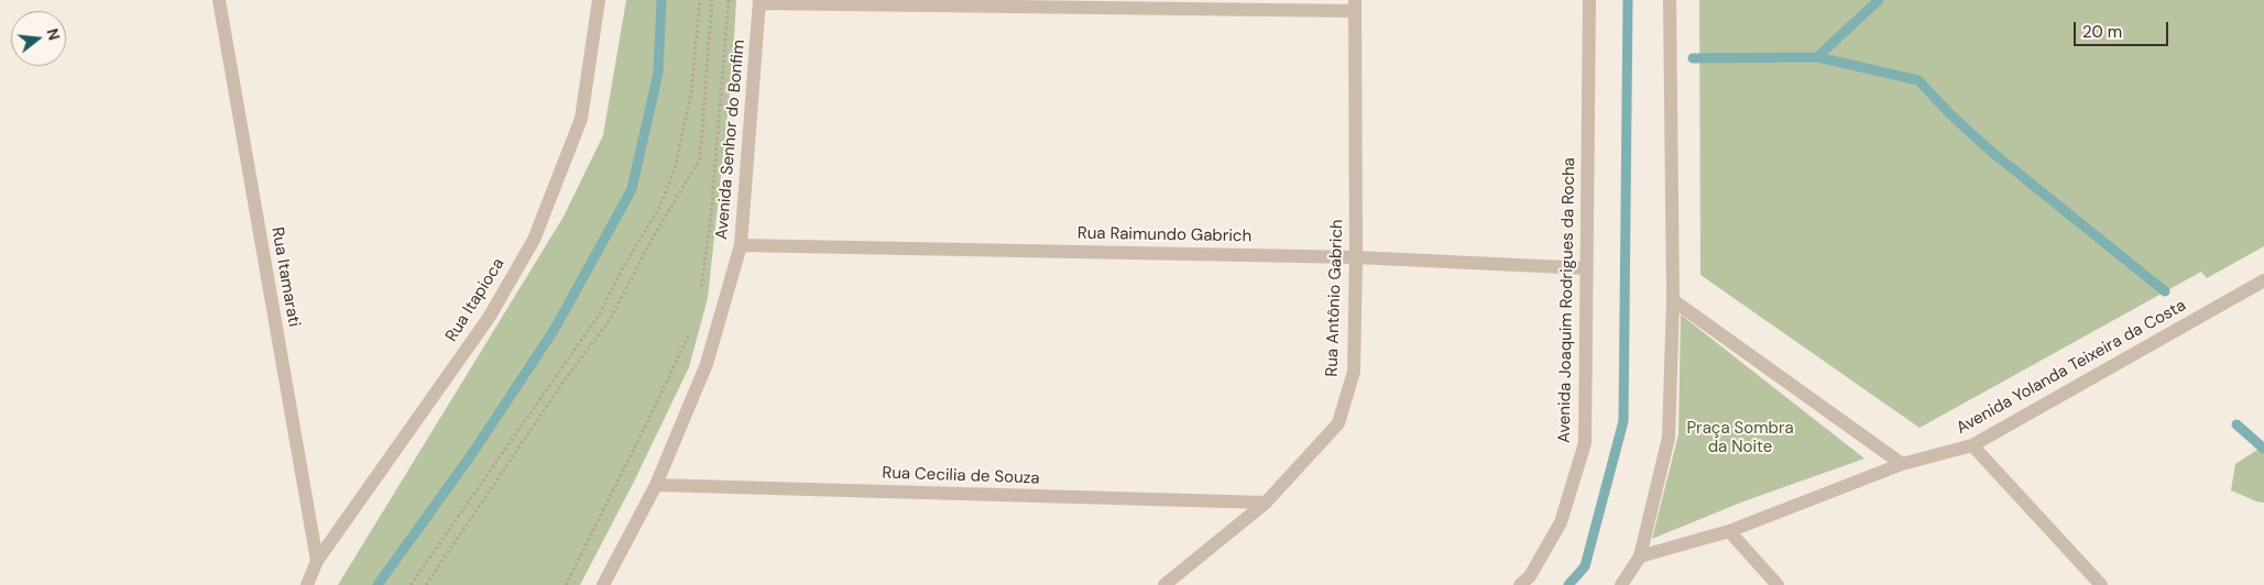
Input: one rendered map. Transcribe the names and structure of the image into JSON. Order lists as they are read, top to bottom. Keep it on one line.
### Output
{"streets":{"street":["Avenida Senhor do Bonfim","Rua Raimundo Gabrich","Rua Itamarati","Rua Antônio Gabrich","Rua Itapioca","Avenida Joaquim Rodrigues da Rocha","Avenida Yolanda Teixeira da Costa","Rua Cecilia de Souza"]},"crossings":[["Avenida Senhor do Bonfim","Rua Raimundo Gabrich"],["Avenida Senhor do Bonfim","Rua Cecilia de Souza"],["Rua Raimundo Gabrich","Rua Antônio Gabrich"],["Rua Raimundo Gabrich","Avenida Joaquim Rodrigues da Rocha"],["Rua Itamarati","Rua Itapioca"],["Rua Antônio Gabrich","Rua Cecilia de Souza"]],"parks":["Praça Sombra da Noite"],"scale_bar":"20 m","north":"right"}
